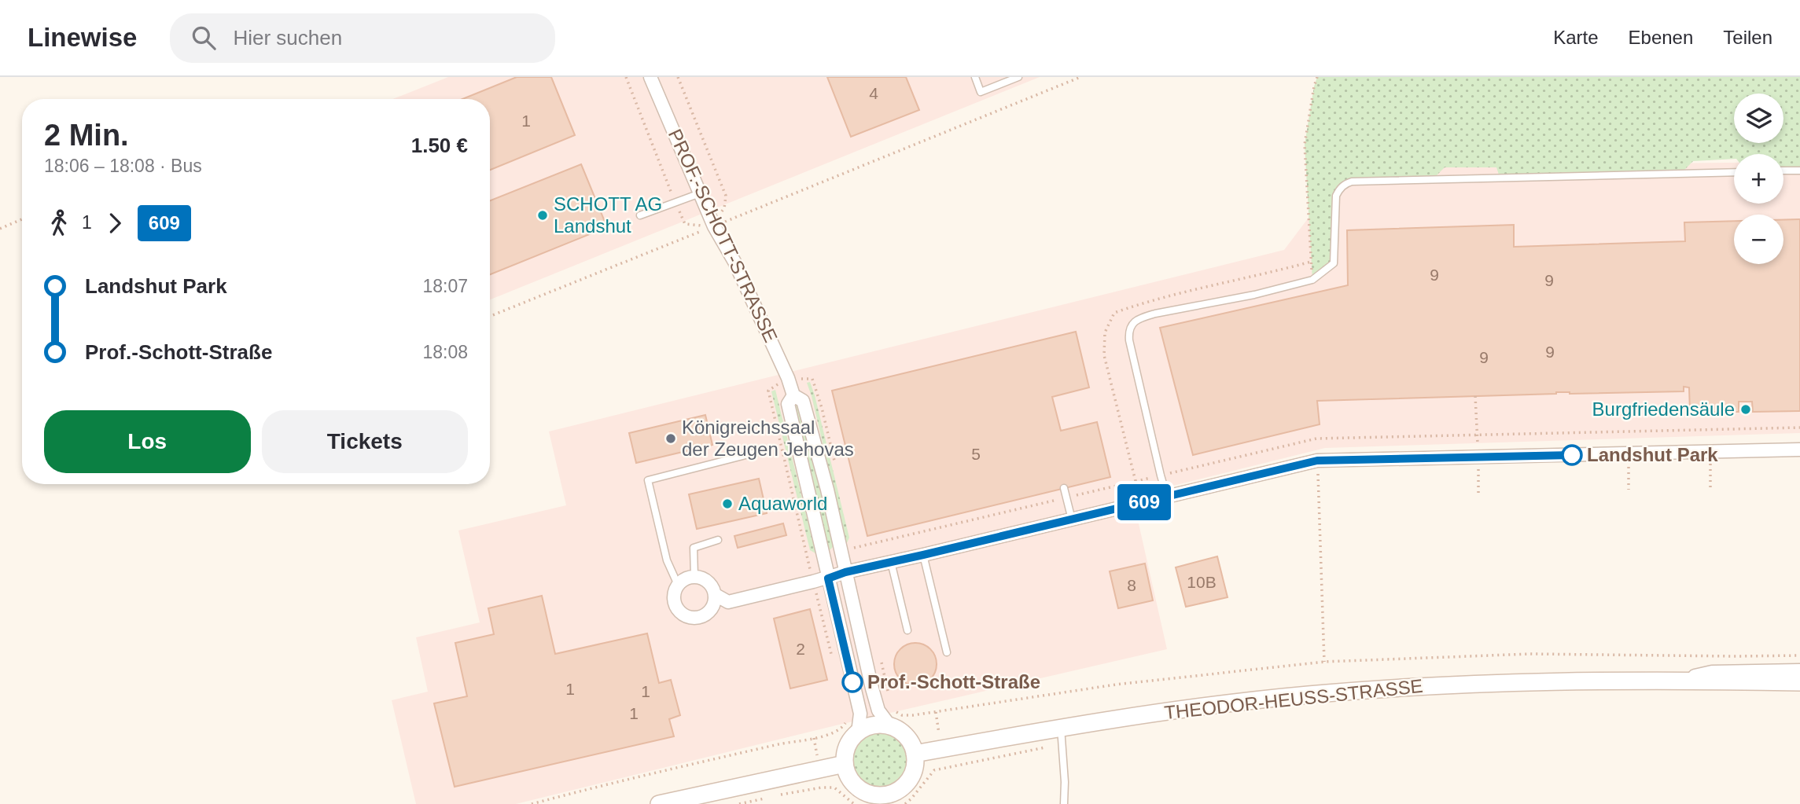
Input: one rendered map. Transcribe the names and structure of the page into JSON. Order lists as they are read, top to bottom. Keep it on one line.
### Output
{"streets":{"main road":["THEODOR-HEUSS-STRASSE"],"street":["PROF.-SCHOTT-STRASSE"]},"crossings":[["PROF.-SCHOTT-STRASSE","THEODOR-HEUSS-STRASSE"]],"places":["SCHOTT AG Landshut","Burgfriedensäule","Königreichssaal der Zeugen Jehovas","Landshut Park","Aquaworld","Prof.-Schott-Straße"],"lines":["bus line 609"],"house_numbers":["4","1","9","9","9","9","5","10B","8","2","1","1","1"],"page":{"header":"Linewise","search":"Hier suchen","nav":["Karte","Ebenen","Teilen"],"on_map":"609","map_buttons":["+","−"],"heading":["2 Min.","18:06 – 18:08 · Bus","1.50 €"],"legs":["1","609"],"list":[{"name":"Landshut Park","value":"18:07"},{"name":"Prof.-Schott-Straße","value":"18:08"}],"buttons":["Los","Tickets"]}}
